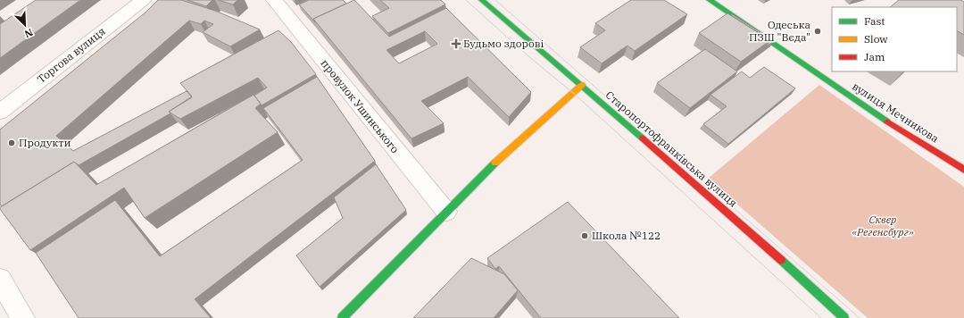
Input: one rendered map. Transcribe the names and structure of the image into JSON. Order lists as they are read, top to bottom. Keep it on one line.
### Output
{"streets":{"street":["Торгова вулиця","провулок Ушинського","вулиця Мечникова","Старопортофранківська вулиця"]},"parks":["Сквер «Регенсбург»"],"places":{"other":["Одеська ПЗШ \"Вєда\"","Продукти","Школа №122"],"health":["Будьмо здорові"]},"legend":["Fast","Slow","Jam"],"north":"bottom right"}
